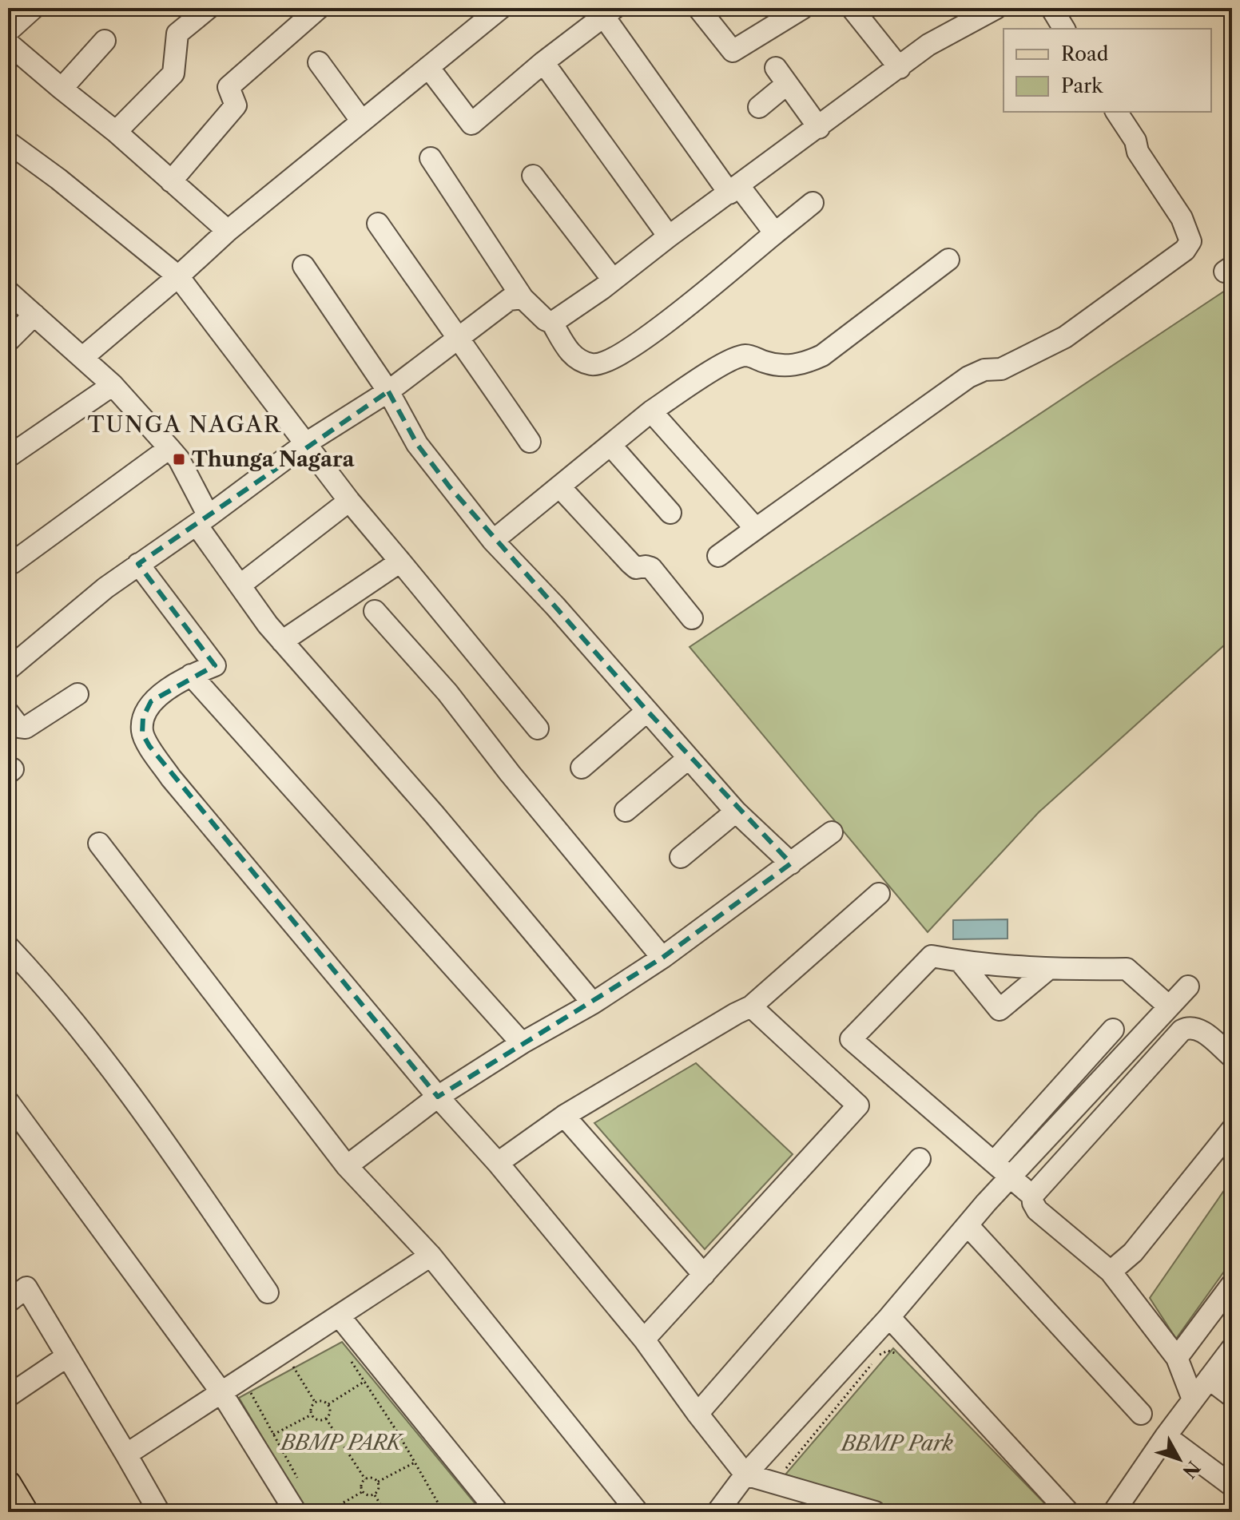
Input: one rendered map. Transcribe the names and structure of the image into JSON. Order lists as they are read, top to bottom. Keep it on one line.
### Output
{"districts":["TUNGA NAGAR"],"parks":["BBMP PARK","BBMP Park"],"places":{"transit":["Thunga Nagara"]},"legend":["Road","Park"],"north":"bottom right"}
